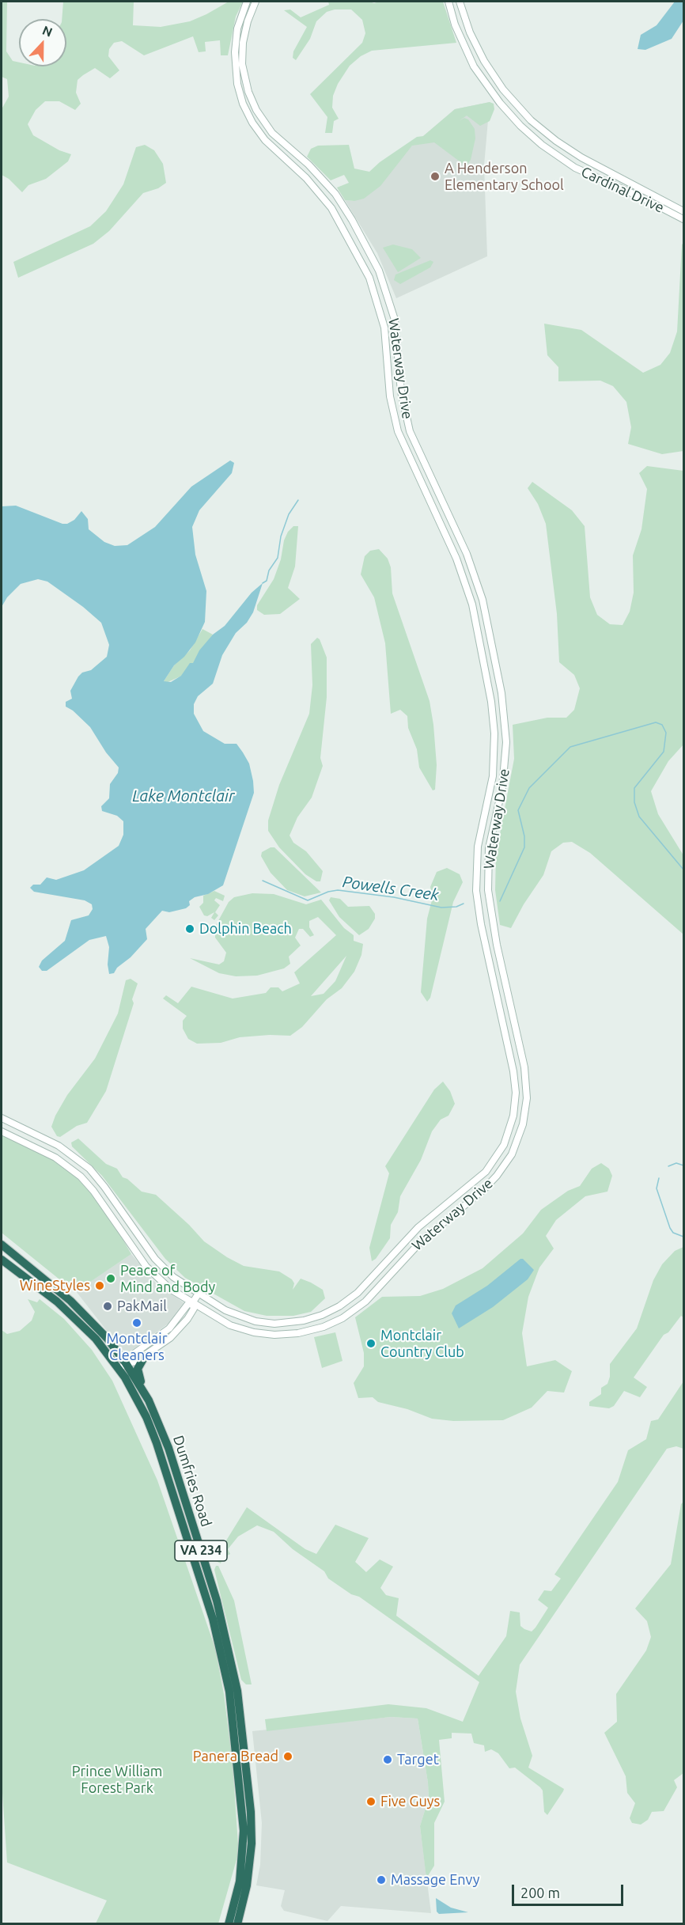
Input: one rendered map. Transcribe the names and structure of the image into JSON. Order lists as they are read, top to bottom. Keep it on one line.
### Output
{"streets":{"highway":["Dumfries Road","VA 234"],"main road":["Cardinal Drive","Waterway Drive"]},"water":["Lake Montclair","Powells Creek"],"parks":["Prince William Forest Park"],"places":["A Henderson Elementary School","Dolphin Beach","Peace of Mind and Body","WineStyles","PakMail","Montclair Cleaners","Montclair Country Club","Panera Bread","Target","Five Guys","Massage Envy"],"scale_bar":"200 m","north":"top"}
